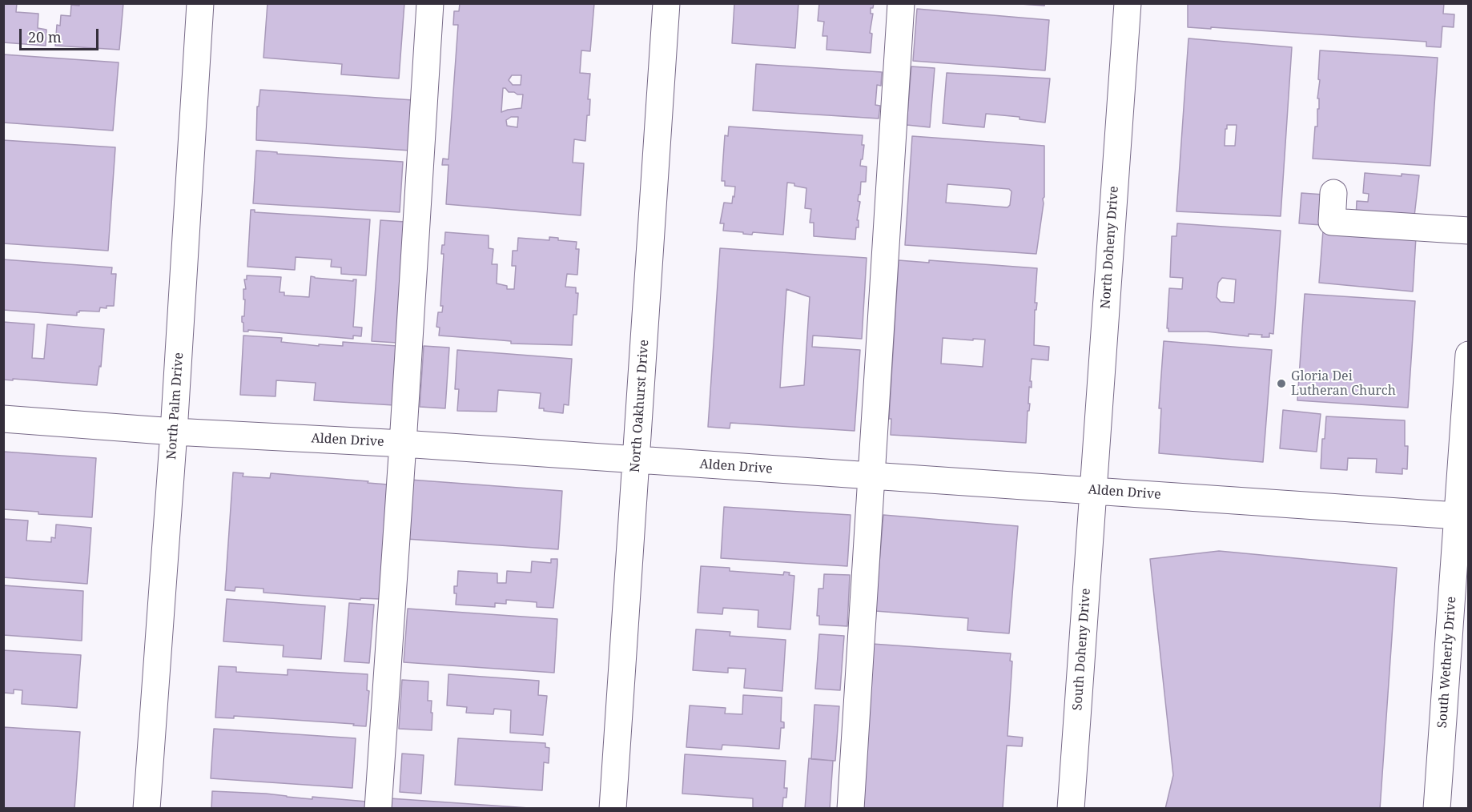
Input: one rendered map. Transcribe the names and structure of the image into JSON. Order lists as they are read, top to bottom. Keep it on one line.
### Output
{"streets":{"street":["North Doheny Drive","North Palm Drive","North Oakhurst Drive","Alden Drive","South Doheny Drive","South Wetherly Drive"]},"crossings":[["North Doheny Drive","Alden Drive"],["North Doheny Drive","South Doheny Drive"],["North Palm Drive","Alden Drive"],["North Oakhurst Drive","Alden Drive"],["Alden Drive","South Doheny Drive"],["Alden Drive","South Wetherly Drive"]],"places":["Gloria Dei Lutheran Church"],"scale_bar":"20 m"}
